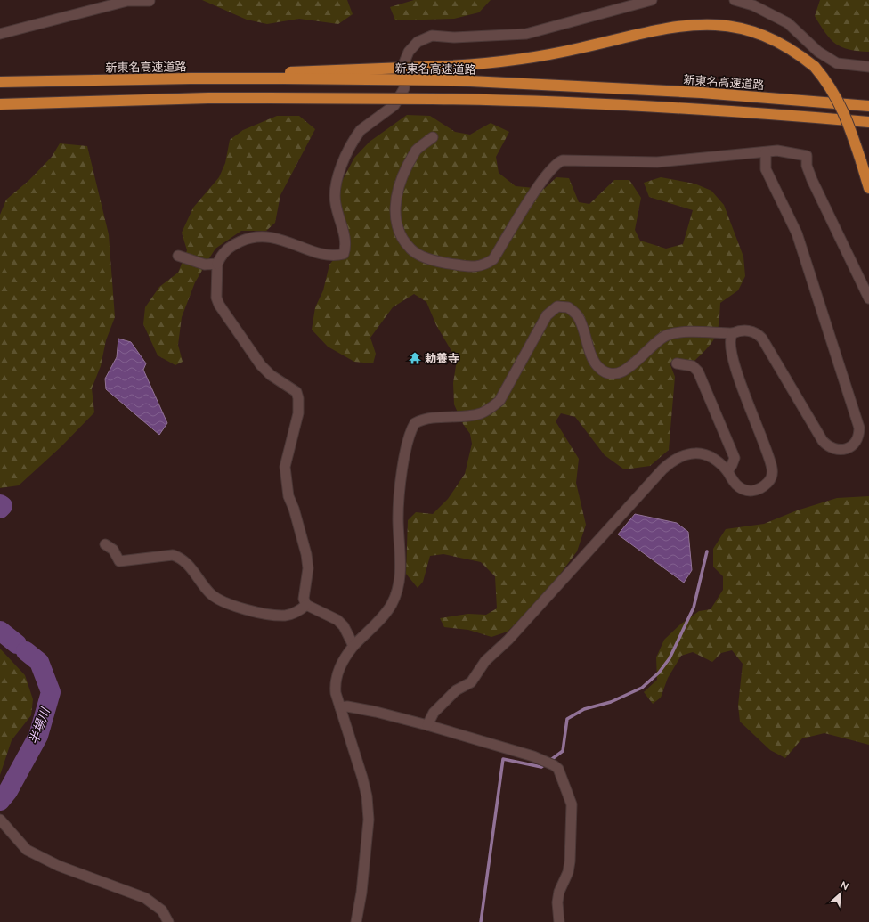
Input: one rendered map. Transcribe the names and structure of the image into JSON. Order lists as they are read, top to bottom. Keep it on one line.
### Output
{"streets":{"highway":["新東名高速道路"]},"water":["半場川"],"places":{"temple":["勅養寺"]},"north":"top right"}
